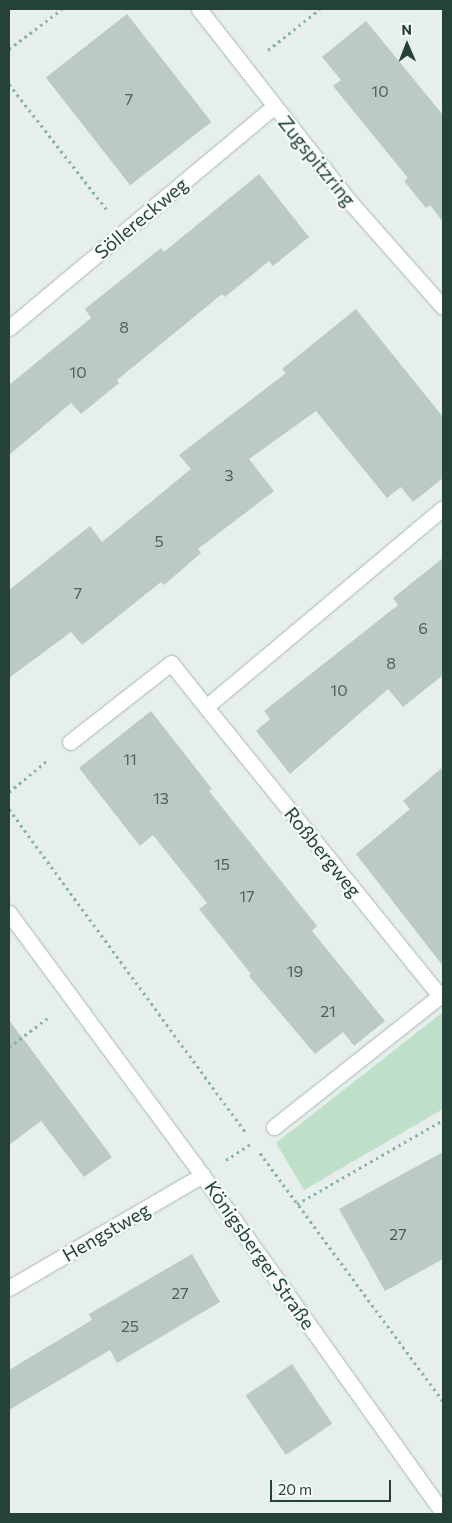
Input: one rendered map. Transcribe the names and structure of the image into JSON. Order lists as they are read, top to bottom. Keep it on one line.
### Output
{"streets":{"street":["Zugspitzring","Söllereckweg","Roßbergweg","Hengstweg","Königsberger Straße"]},"crossings":[["Zugspitzring","Söllereckweg"],["Hengstweg","Königsberger Straße"]],"house_numbers":["10","7","8","10","3","5","7","6","8","10","11","13","15","17","19","21","27","27","25"],"scale_bar":"20 m","north":"top"}
